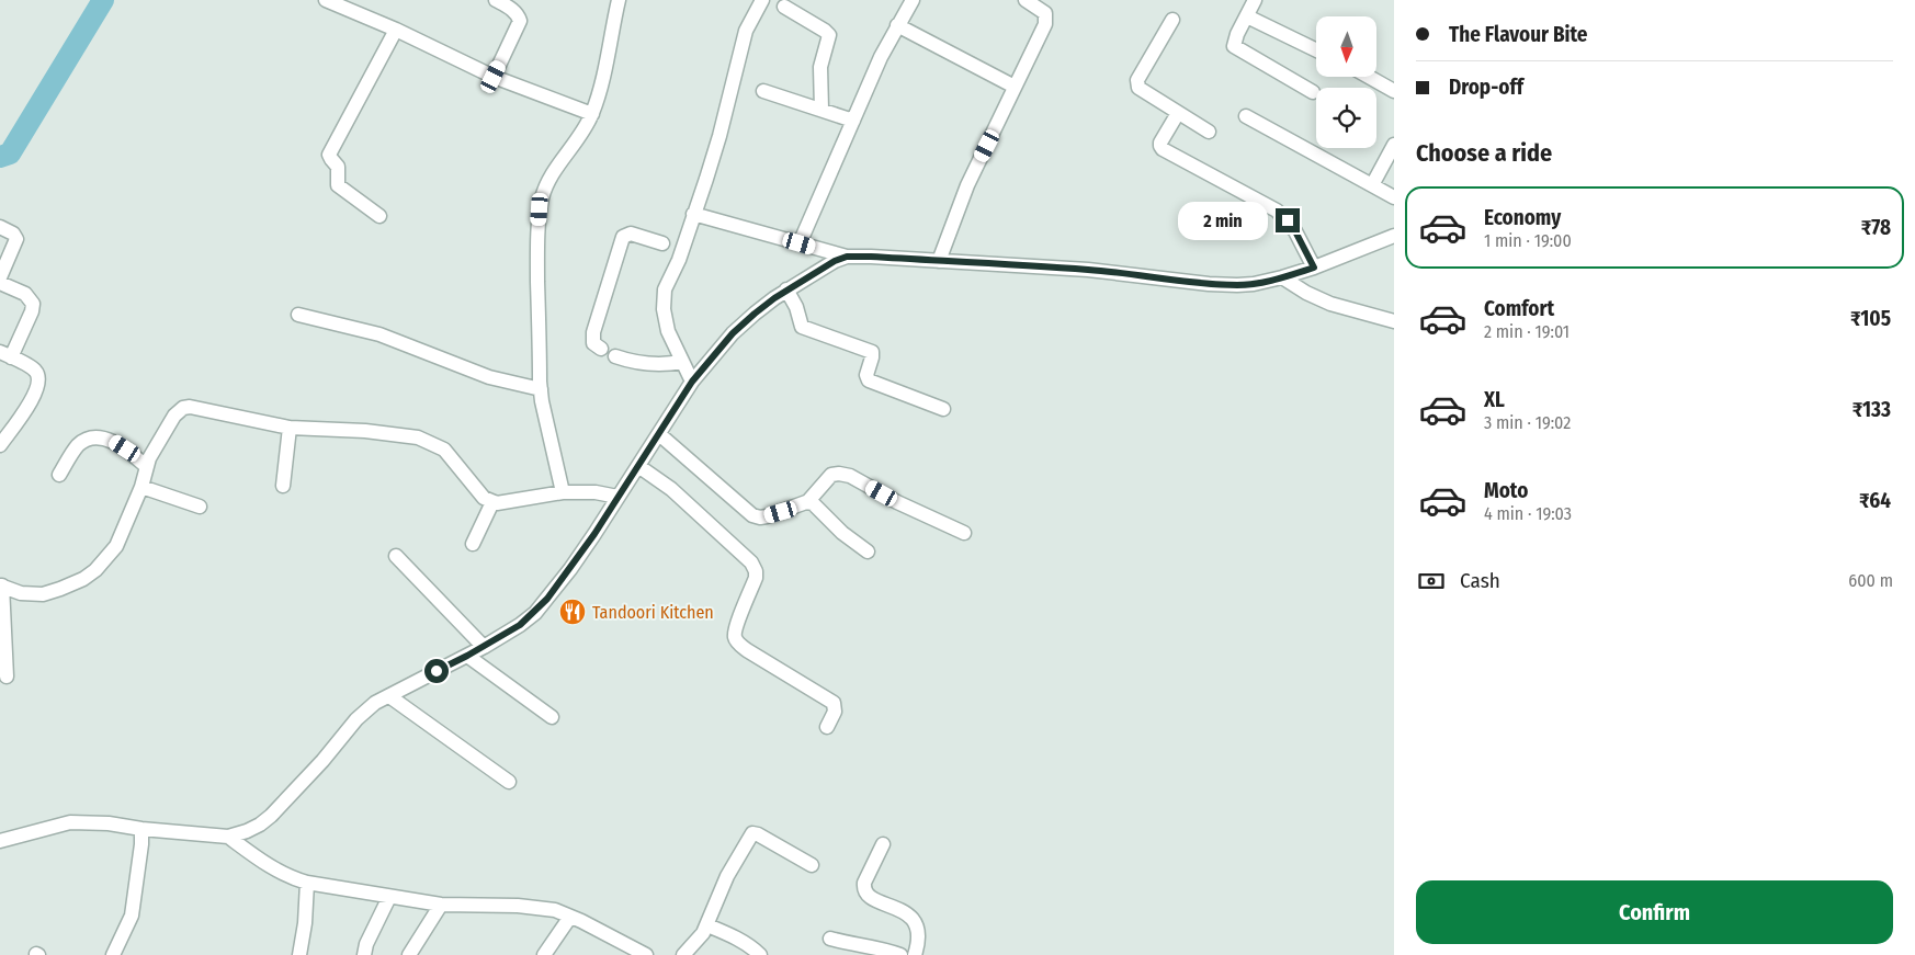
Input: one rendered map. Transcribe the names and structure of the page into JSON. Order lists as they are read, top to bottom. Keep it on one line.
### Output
{"places":{"restaurant":["Tandoori Kitchen"]},"north":"bottom","page":{"banner":["The Flavour Bite","Drop-off"],"heading":"Choose a ride","list":[{"name":"Economy","note":"1 min · 19:00","value":"₹78"},{"name":"Comfort","note":"2 min · 19:01","value":"₹105"},{"name":"XL","note":"3 min · 19:02","value":"₹133"},{"name":"Moto","note":"4 min · 19:03","value":"₹64"}],"bubble":"2 min","pay":["Cash","600 m"],"buttons":"Confirm"}}
